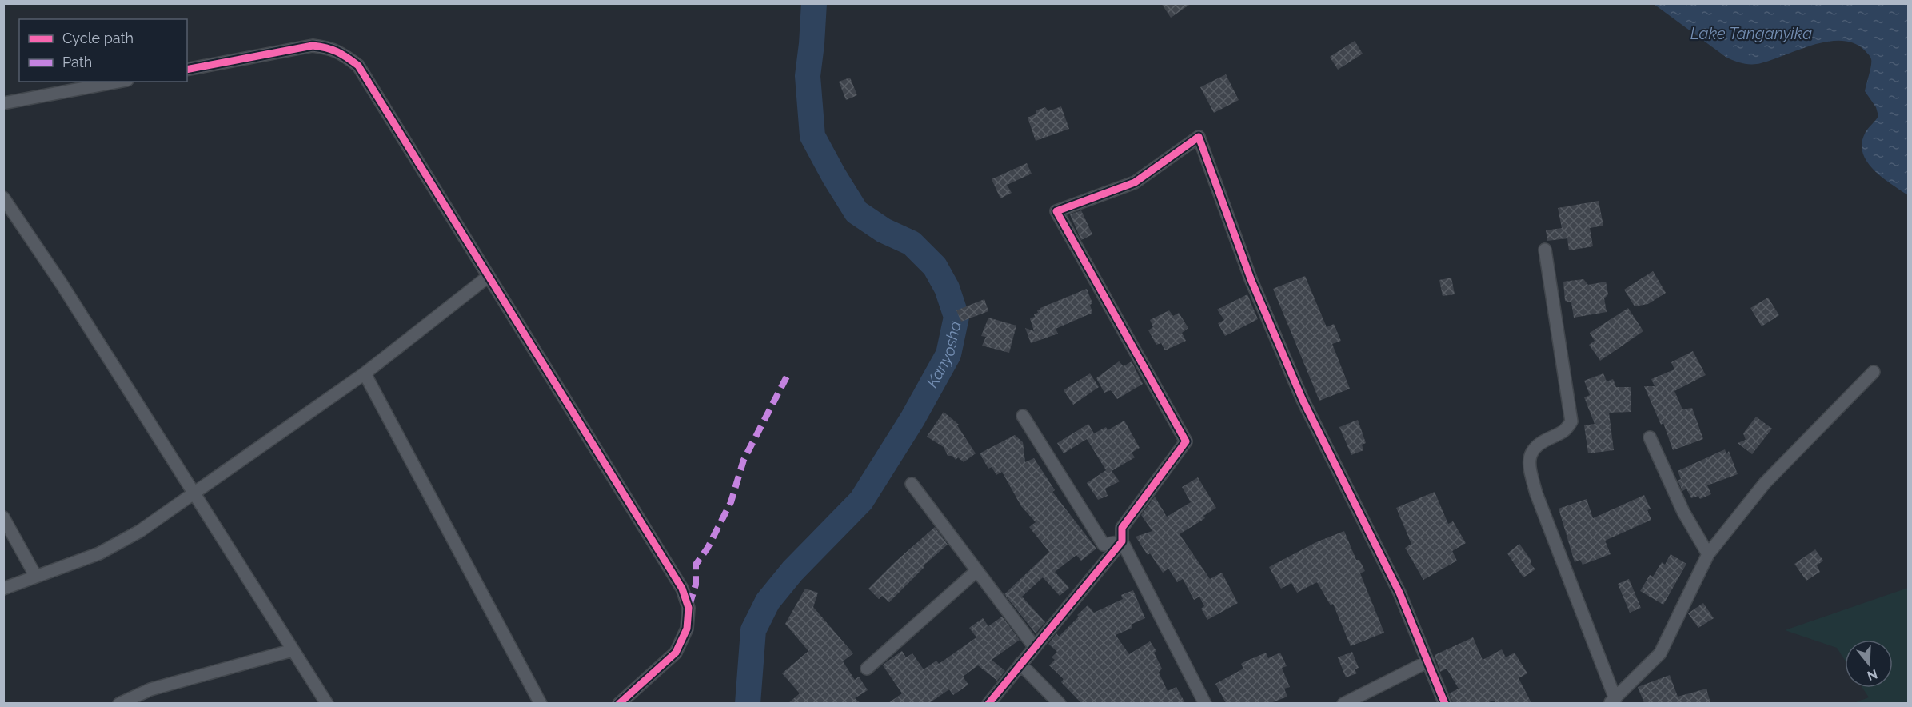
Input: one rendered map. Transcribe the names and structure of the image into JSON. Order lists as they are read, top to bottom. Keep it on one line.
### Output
{"water":["Lake Tanganyika","Kanyosha"],"legend":["Cycle path","Path"],"north":"bottom"}
